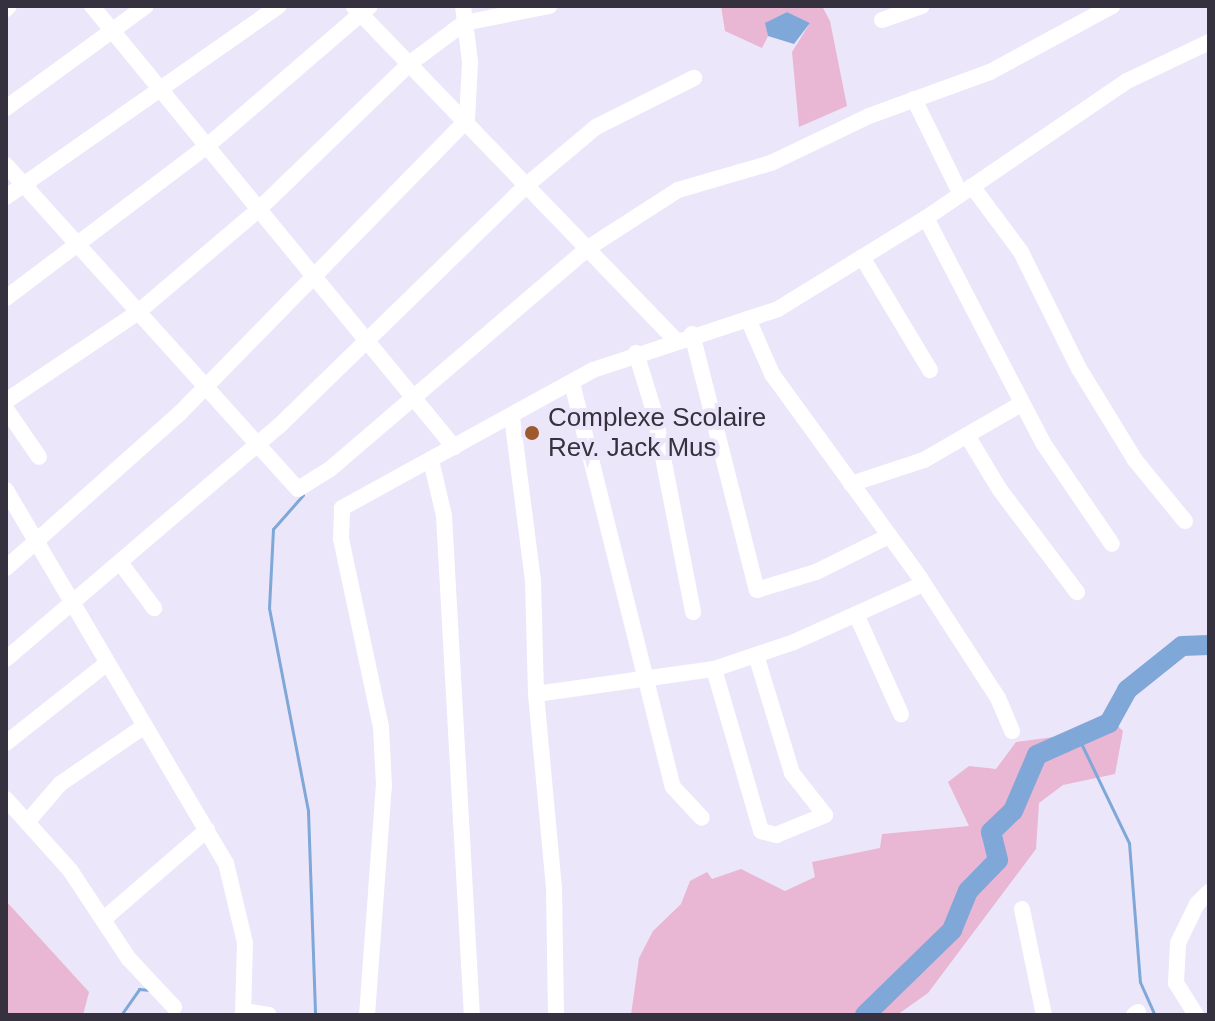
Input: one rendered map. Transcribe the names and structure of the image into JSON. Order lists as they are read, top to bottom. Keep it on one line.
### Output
{"places":["Complexe Scolaire Rev. Jack Mus"]}
